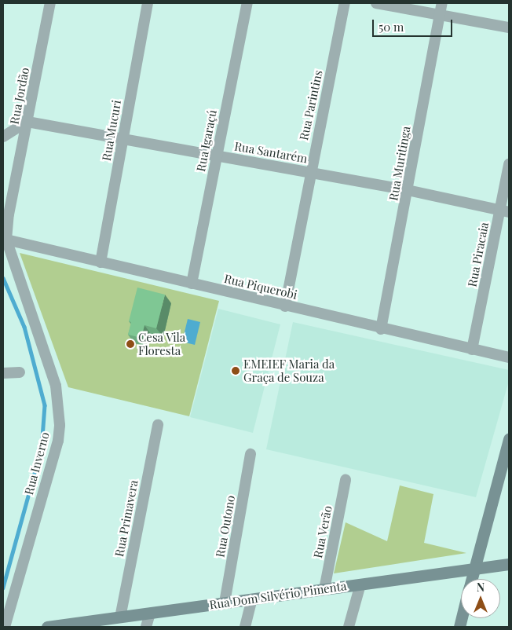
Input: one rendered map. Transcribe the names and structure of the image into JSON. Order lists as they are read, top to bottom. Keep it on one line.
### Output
{"streets":{"street":["Rua Jordão","Rua Parintins","Rua Mucuri","Rua Igaraçú","Rua Santarém","Rua Muritinga","Rua Piracaia","Rua Piquerobi","Rua Inverno","Rua Primavera","Rua Outono","Rua Verão","Rua Dom Silvério Pimenta"]},"crossings":[["Rua Jordão","Rua Santarém"],["Rua Jordão","Rua Piquerobi"],["Rua Jordão","Rua Inverno"],["Rua Parintins","Rua Santarém"],["Rua Parintins","Rua Piquerobi"],["Rua Mucuri","Rua Santarém"],["Rua Mucuri","Rua Piquerobi"],["Rua Igaraçú","Rua Santarém"],["Rua Igaraçú","Rua Piquerobi"],["Rua Santarém","Rua Muritinga"],["Rua Santarém","Rua Piracaia"],["Rua Muritinga","Rua Piquerobi"],["Rua Piracaia","Rua Piquerobi"],["Rua Piquerobi","Rua Inverno"],["Rua Primavera","Rua Dom Silvério Pimenta"],["Rua Outono","Rua Dom Silvério Pimenta"],["Rua Verão","Rua Dom Silvério Pimenta"]],"places":["Cesa Vila Floresta","EMEIEF Maria da Graça de Souza"],"scale_bar":"50 m","north":"top"}
